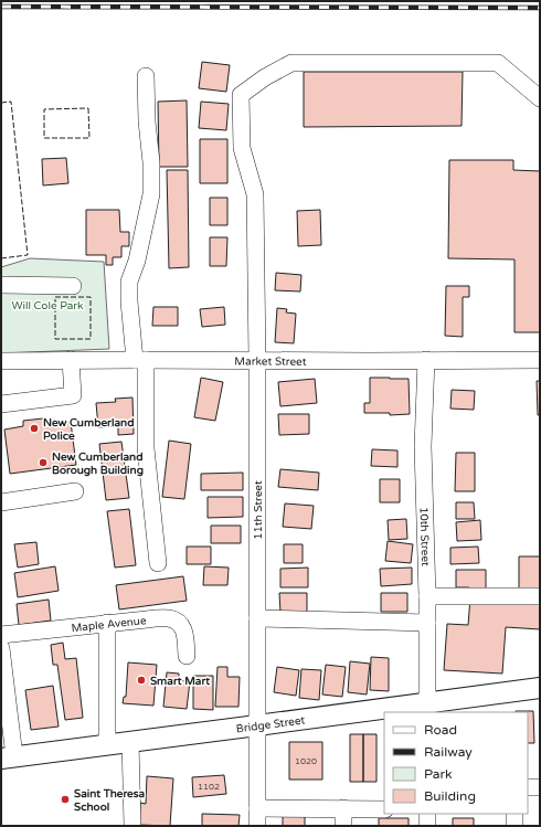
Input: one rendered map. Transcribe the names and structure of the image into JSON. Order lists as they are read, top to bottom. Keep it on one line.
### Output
{"streets":{"main road":["Bridge Street"],"street":["Market Street","11th Street","10th Street","Maple Avenue"]},"crossings":[["Market Street","11th Street"],["Market Street","10th Street"],["11th Street","Bridge Street"],["10th Street","Bridge Street"]],"parks":["Will Cole Park"],"places":["New Cumberland Police","New Cumberland Borough Building","Smart Mart","Saint Theresa School"],"house_numbers":["1020","1102"],"legend":["Road","Railway","Park","Building"]}
